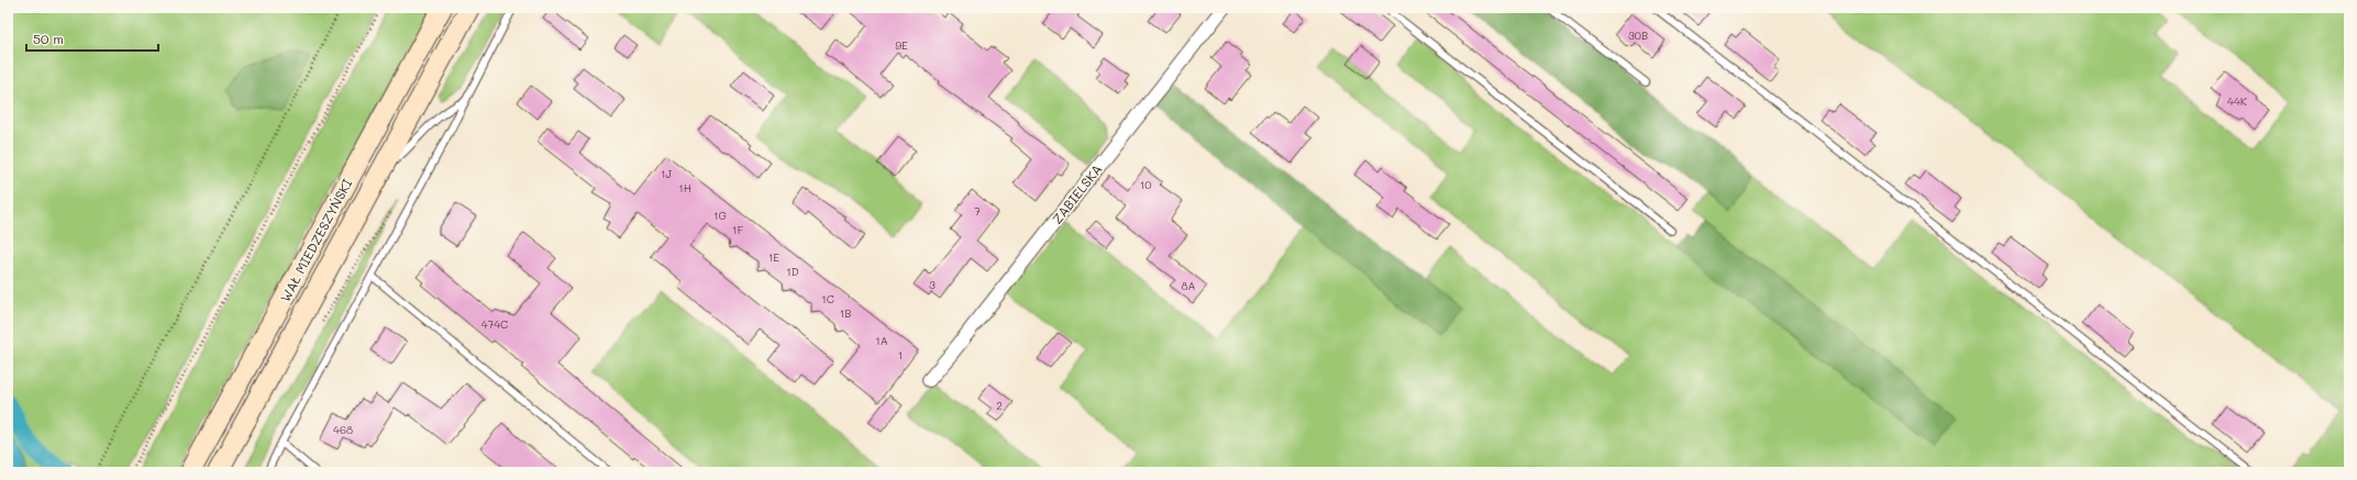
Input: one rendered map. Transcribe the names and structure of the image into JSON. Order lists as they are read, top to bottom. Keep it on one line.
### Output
{"streets":{"main road":["WAŁ MIEDZESZYŃSKI"],"street":["ZABIELSKA"]},"house_numbers":["30B","9E","44K","1J","10","1H","7","1G","1F","1E","1D","3","8A","1C","1B","474C","1A","1","2","468"],"scale_bar":"50 m"}
